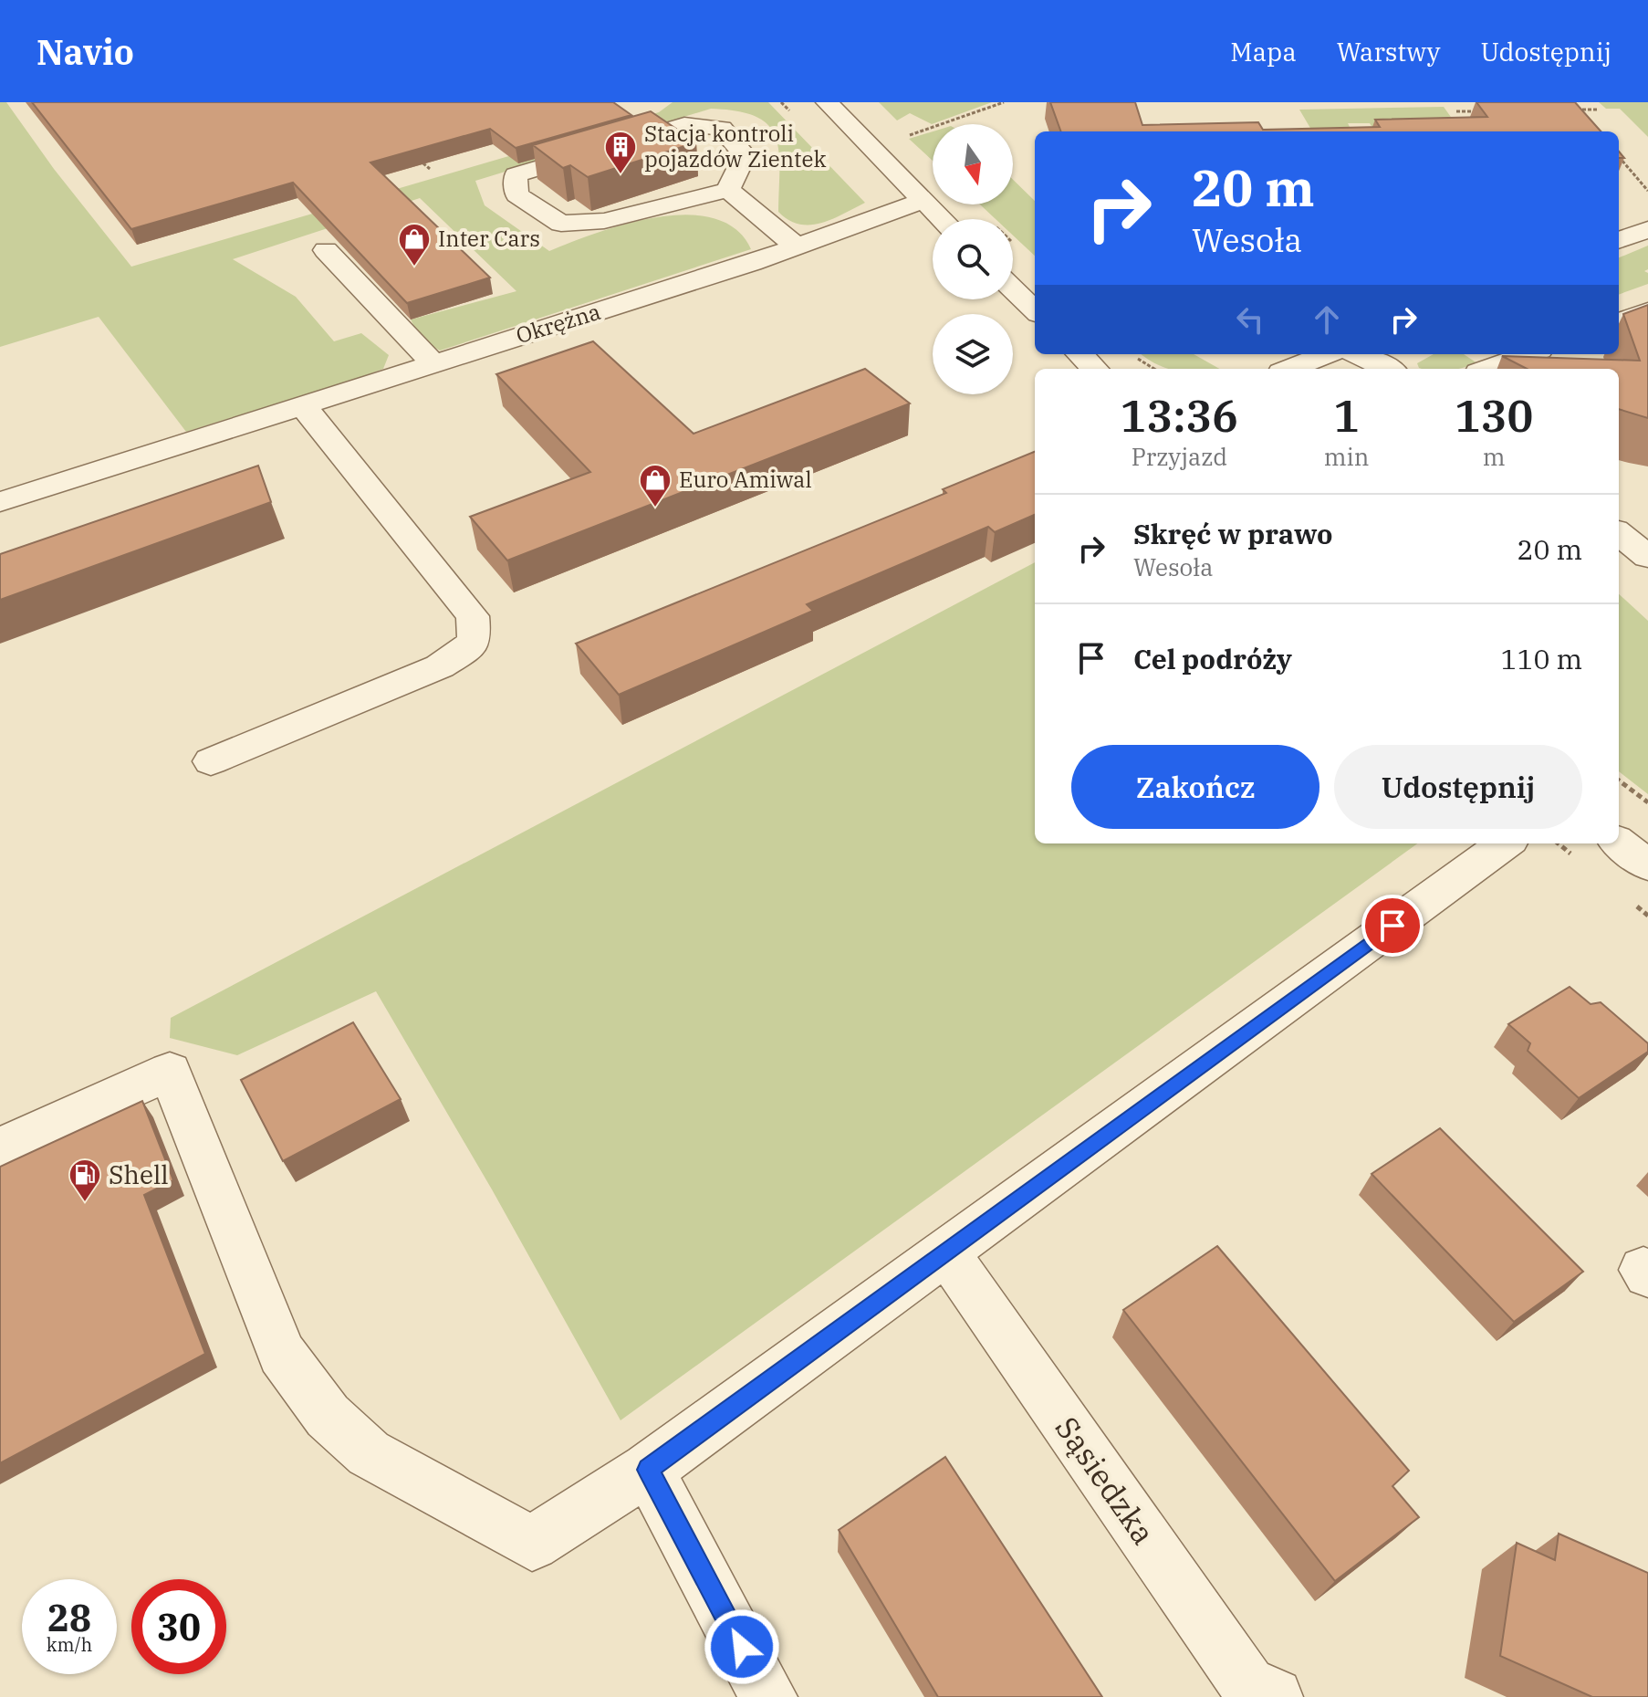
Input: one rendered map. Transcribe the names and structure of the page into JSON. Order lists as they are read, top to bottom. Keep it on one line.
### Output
{"streets":{"street":["Okrężna","Sąsiedzka"]},"places":{"building":["Stacja kontroli pojazdów Zientek"],"shop":["Inter Cars","Euro Amiwal"],"fuel station":["Shell"]},"north":"bottom","page":{"header":"Navio","nav":["Mapa","Warstwy","Udostępnij"],"turn":["20 m","Wesoła"],"eta":["13:36","Przyjazd","1","min","130","m"],"list":[{"name":"Skręć w prawo","note":"Wesoła","value":"20 m"},{"name":"Cel podróży","value":"110 m"}],"buttons":["Zakończ","Udostępnij"],"speed":"28 km/h","limit":"30"}}
